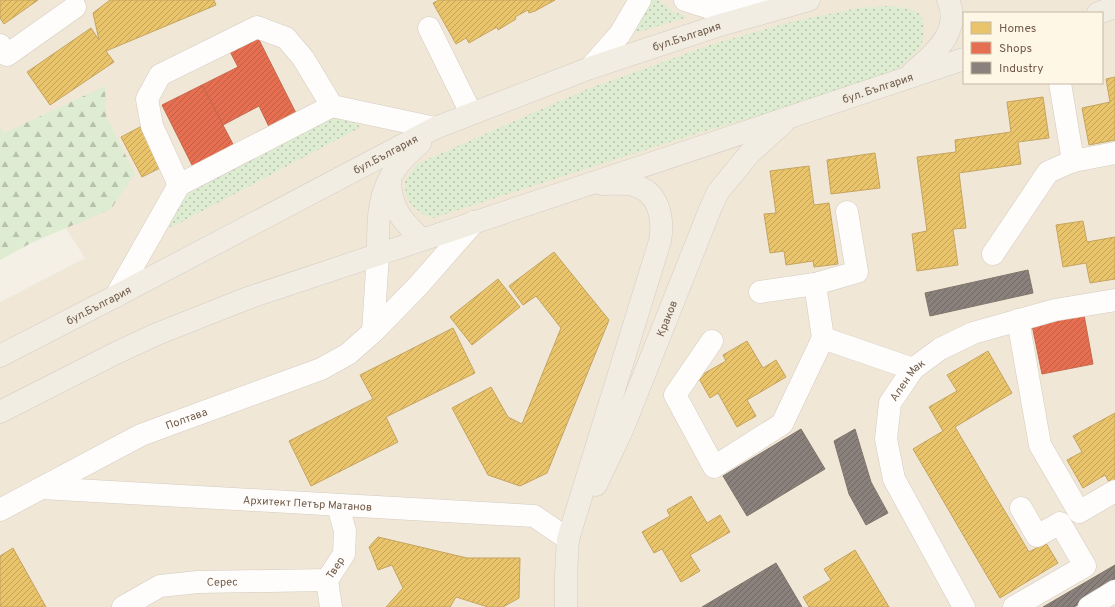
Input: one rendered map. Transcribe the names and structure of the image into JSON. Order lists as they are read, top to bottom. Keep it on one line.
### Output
{"streets":{"main road":["бул.България","бул. България","Краков"],"street":["Ален Мак","Полтава","Архитект Петър Матанов","Твер","Серес"]},"crossings":[["бул. България","Краков"],["Краков","Архитект Петър Матанов"],["Полтава","Архитект Петър Матанов"],["Архитект Петър Матанов","Твер"],["Твер","Серес"]],"legend":["Homes","Shops","Industry"]}
